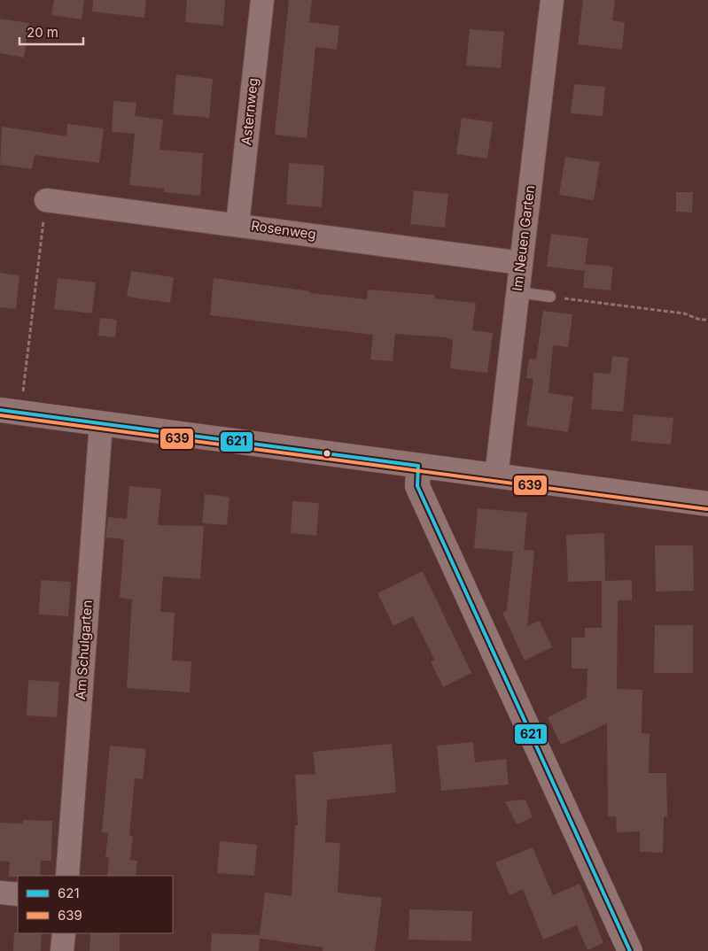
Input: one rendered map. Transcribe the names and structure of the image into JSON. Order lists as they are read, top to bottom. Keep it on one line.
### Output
{"streets":{"street":["Asternweg","Rosenweg","Im Neuen Garten","Am Schulgarten"]},"crossings":[["Asternweg","Rosenweg"],["Rosenweg","Im Neuen Garten"]],"lines":["transit line 621","transit line 639"],"legend":["621","639"],"scale_bar":"20 m"}
